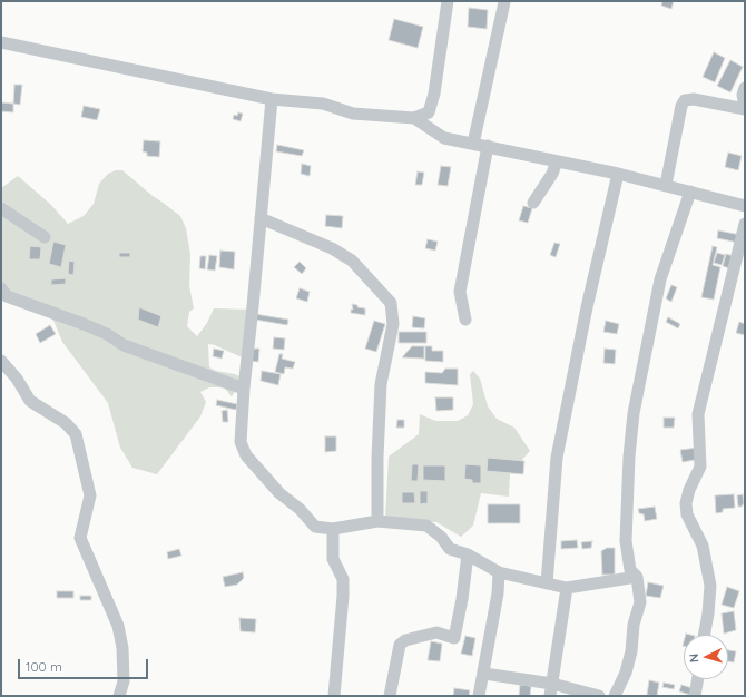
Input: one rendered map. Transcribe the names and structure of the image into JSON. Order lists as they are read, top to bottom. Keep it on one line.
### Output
{"scale_bar":"100 m","north":"left"}
